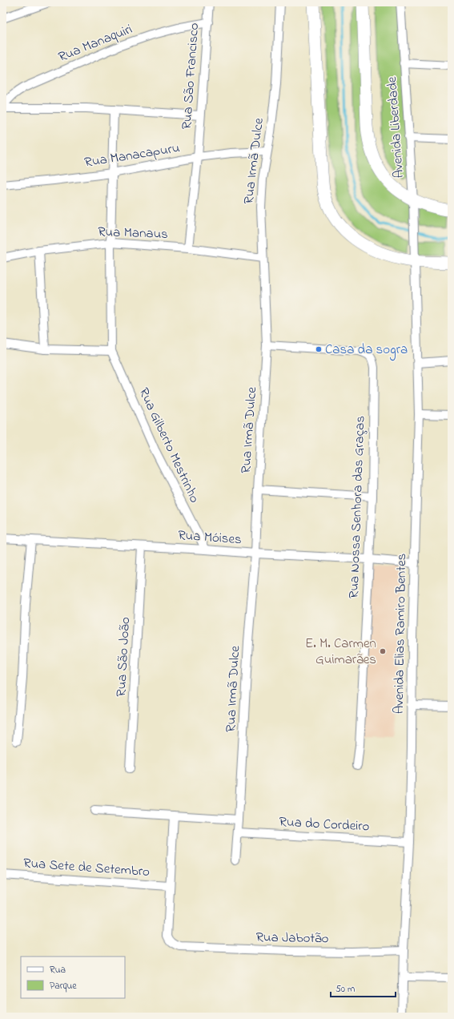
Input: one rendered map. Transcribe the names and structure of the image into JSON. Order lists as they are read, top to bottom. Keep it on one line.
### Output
{"streets":{"street":["Rua Manaquiri","Rua São Francisco","Avenida Liberdade","Rua Manacapuru","Rua Irmã Dulce","Rua Manaus","Rua Gilberto Mestrinho","Rua Nossa Senhora das Graças","Rua Móises","Avenida Elias Ramiro Bentes","Rua São João","Rua do Cordeiro","Rua Sete de Setembro","Rua Jabotão"]},"crossings":[["Rua Manaquiri","Rua São Francisco"],["Rua Manaquiri","Rua Gilberto Mestrinho"],["Rua São Francisco","Rua Manacapuru"],["Rua São Francisco","Rua Manaus"],["Avenida Liberdade","Avenida Elias Ramiro Bentes"],["Rua Manacapuru","Rua Irmã Dulce"],["Rua Manacapuru","Rua Gilberto Mestrinho"],["Rua Irmã Dulce","Rua Manaus"],["Rua Irmã Dulce","Rua Nossa Senhora das Graças"],["Rua Irmã Dulce","Rua Móises"],["Rua Irmã Dulce","Rua do Cordeiro"],["Rua Manaus","Rua Gilberto Mestrinho"],["Rua Gilberto Mestrinho","Rua Móises"],["Rua Nossa Senhora das Graças","Rua Móises"],["Rua Móises","Avenida Elias Ramiro Bentes"],["Rua Móises","Rua São João"],["Avenida Elias Ramiro Bentes","Rua do Cordeiro"],["Avenida Elias Ramiro Bentes","Rua Jabotão"],["Rua Sete de Setembro","Rua Jabotão"]],"places":["Casa da sogra","E. M. Carmen Guimarães"],"legend":["Rua","Parque"],"scale_bar":"50 m"}
